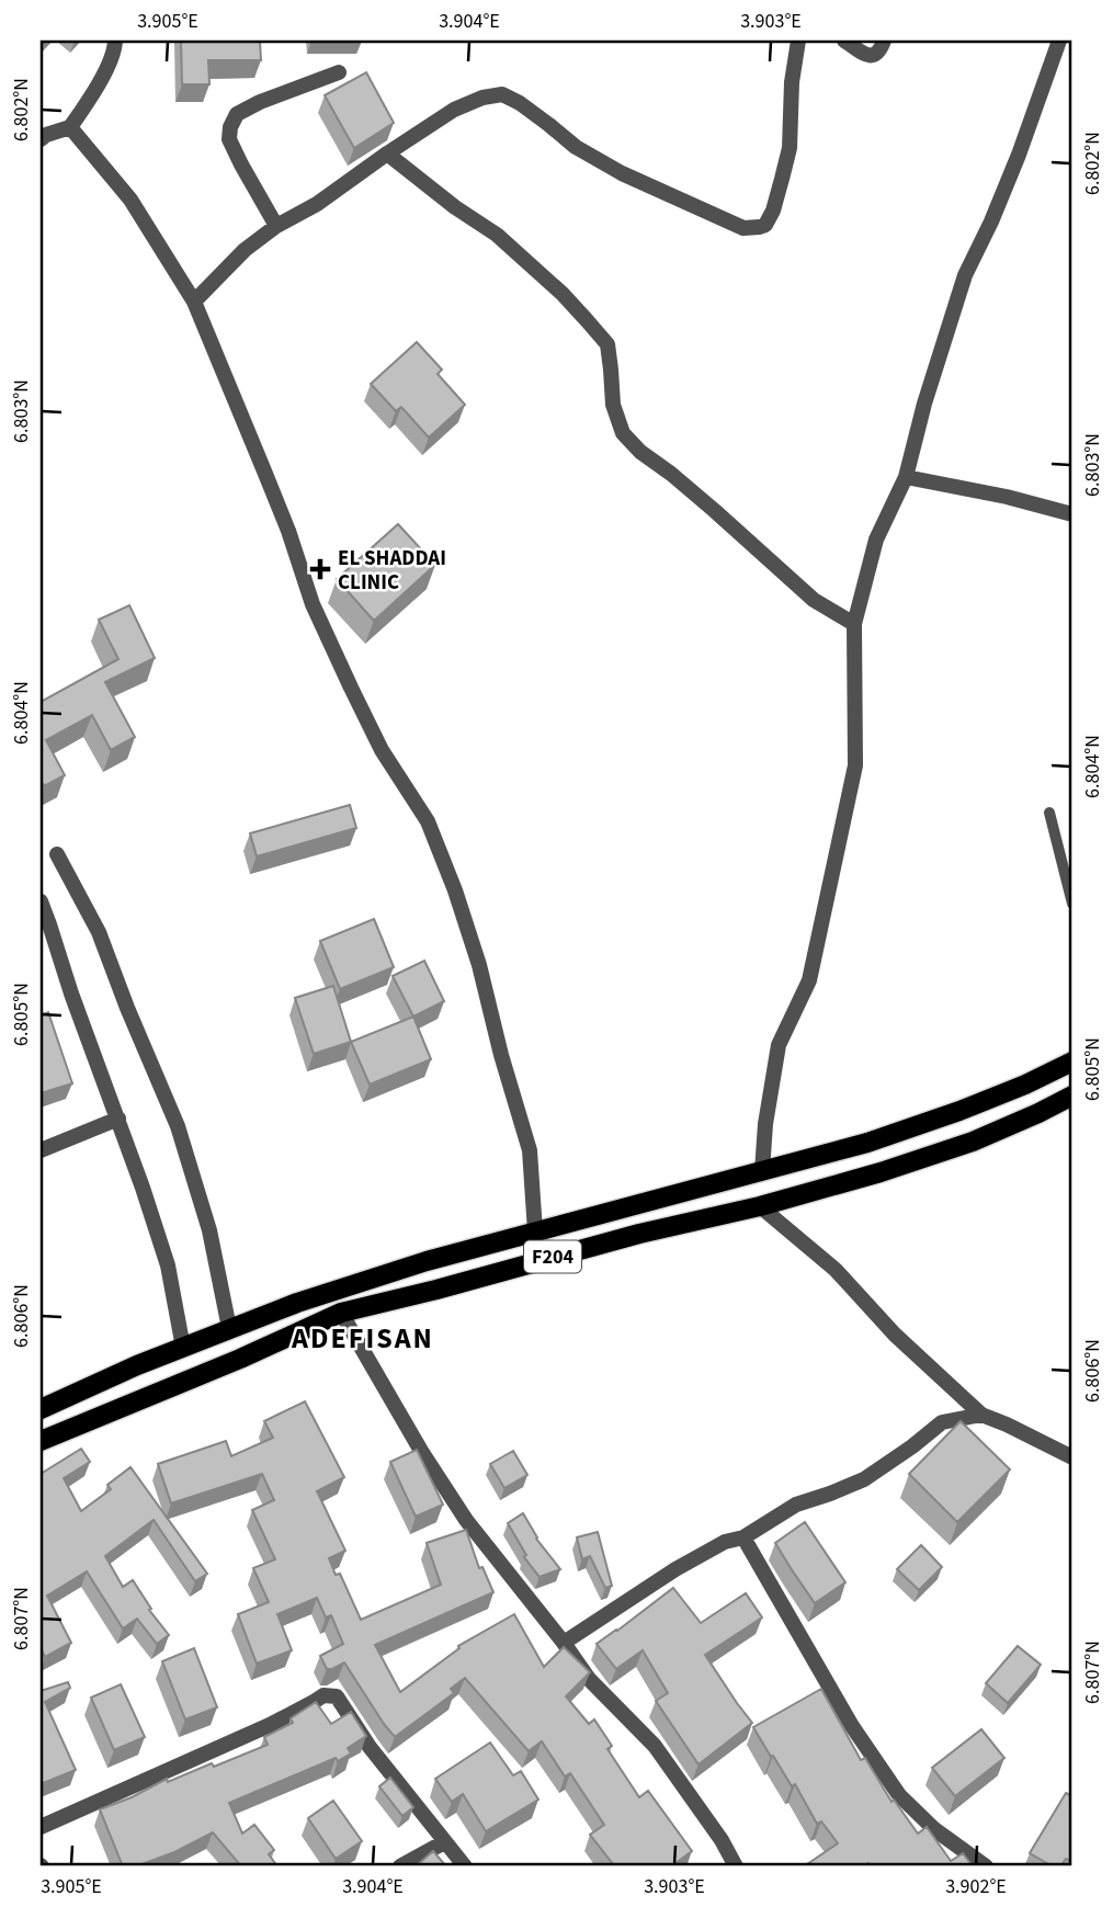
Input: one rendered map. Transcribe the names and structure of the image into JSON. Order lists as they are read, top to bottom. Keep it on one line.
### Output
{"streets":{"main road":["F204"]},"districts":["ADEFISAN"],"places":{"health":["EL SHADDAI CLINIC"]},"coordinates":["3.905°E","3.904°E","3.903°E","6.802°N","6.803°N","6.804°N","6.805°N","6.806°N","6.807°N","3.902°E"]}
